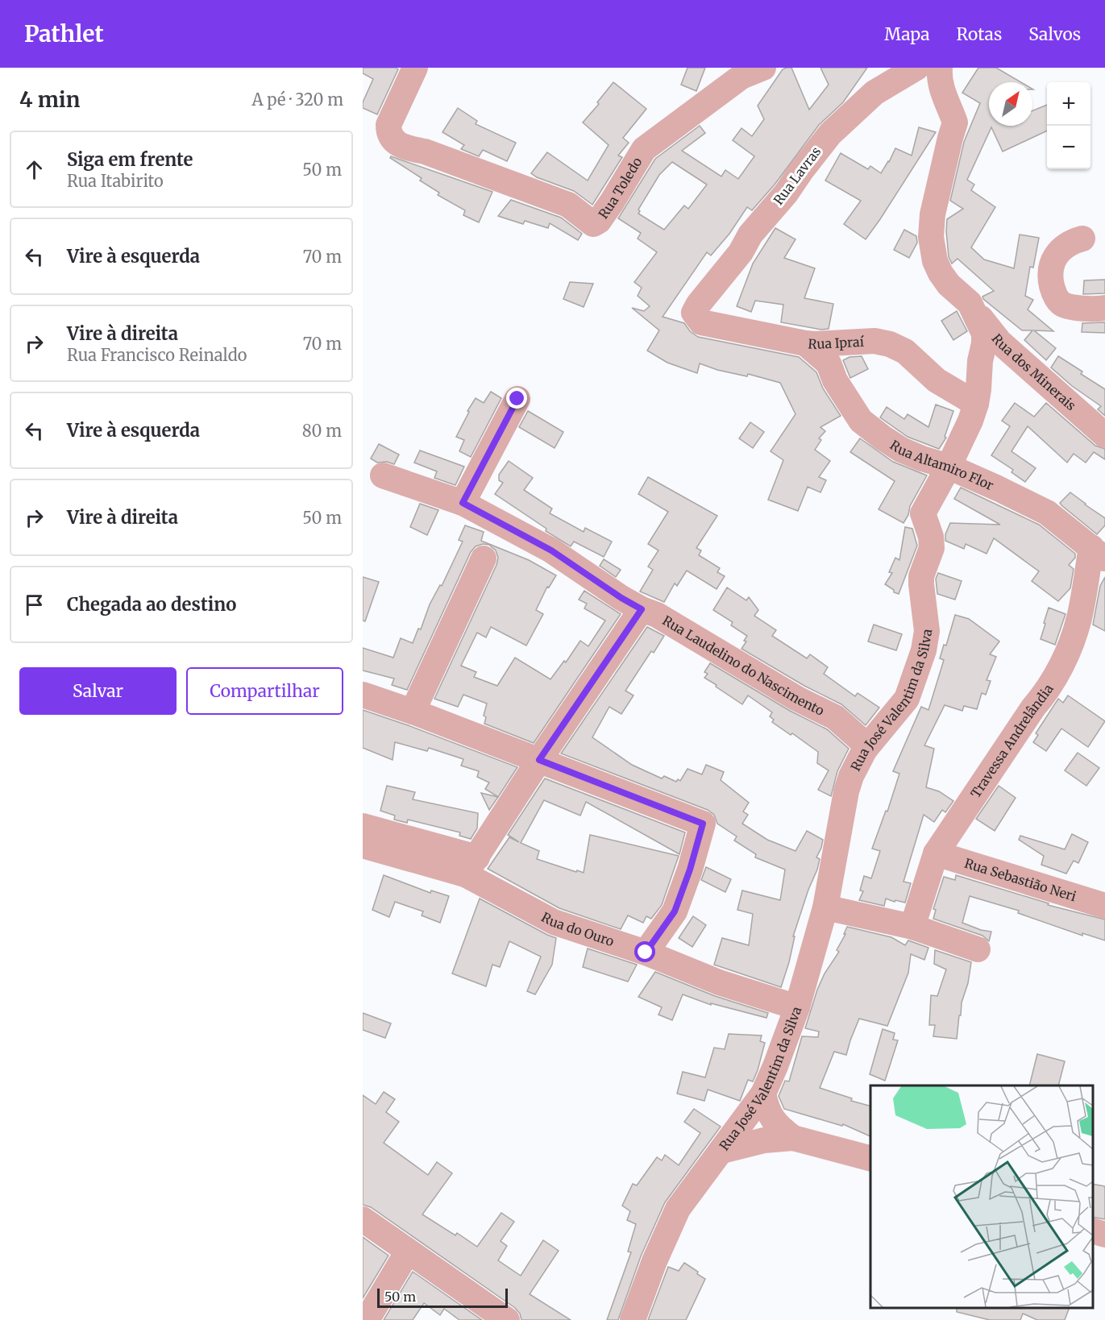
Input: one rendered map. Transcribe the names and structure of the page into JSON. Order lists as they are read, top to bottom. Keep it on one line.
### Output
{"streets":{"street":["Rua Lavras","Rua Toledo","Rua Ipraí","Rua dos Minerais","Rua Altamiro Flor","Rua Laudelino do Nascimento","Rua José Valentim da Silva","Travessa Andrelândia","Rua Sebastião Neri","Rua do Ouro"]},"crossings":[["Rua Lavras","Rua Ipraí"],["Rua Ipraí","Rua Altamiro Flor"],["Rua Ipraí","Rua José Valentim da Silva"],["Rua dos Minerais","Rua José Valentim da Silva"],["Rua Altamiro Flor","Rua José Valentim da Silva"],["Rua Altamiro Flor","Travessa Andrelândia"],["Rua Laudelino do Nascimento","Rua José Valentim da Silva"],["Rua José Valentim da Silva","Rua do Ouro"],["Travessa Andrelândia","Rua Sebastião Neri"]],"scale_bar":"50 m","north":"top right","page":{"header":"Pathlet","nav":["Mapa","Rotas","Salvos"],"heading":["4 min","A pé · 320 m"],"map_buttons":["+","−"],"list":[["Siga em frente","Rua Itabirito","50 m"],["Vire à esquerda","70 m"],["Vire à direita","Rua Francisco Reinaldo","70 m"],["Vire à esquerda","80 m"],["Vire à direita","50 m"],"Chegada ao destino"],"buttons":["Salvar","Compartilhar"],"scale":"50 m"}}
